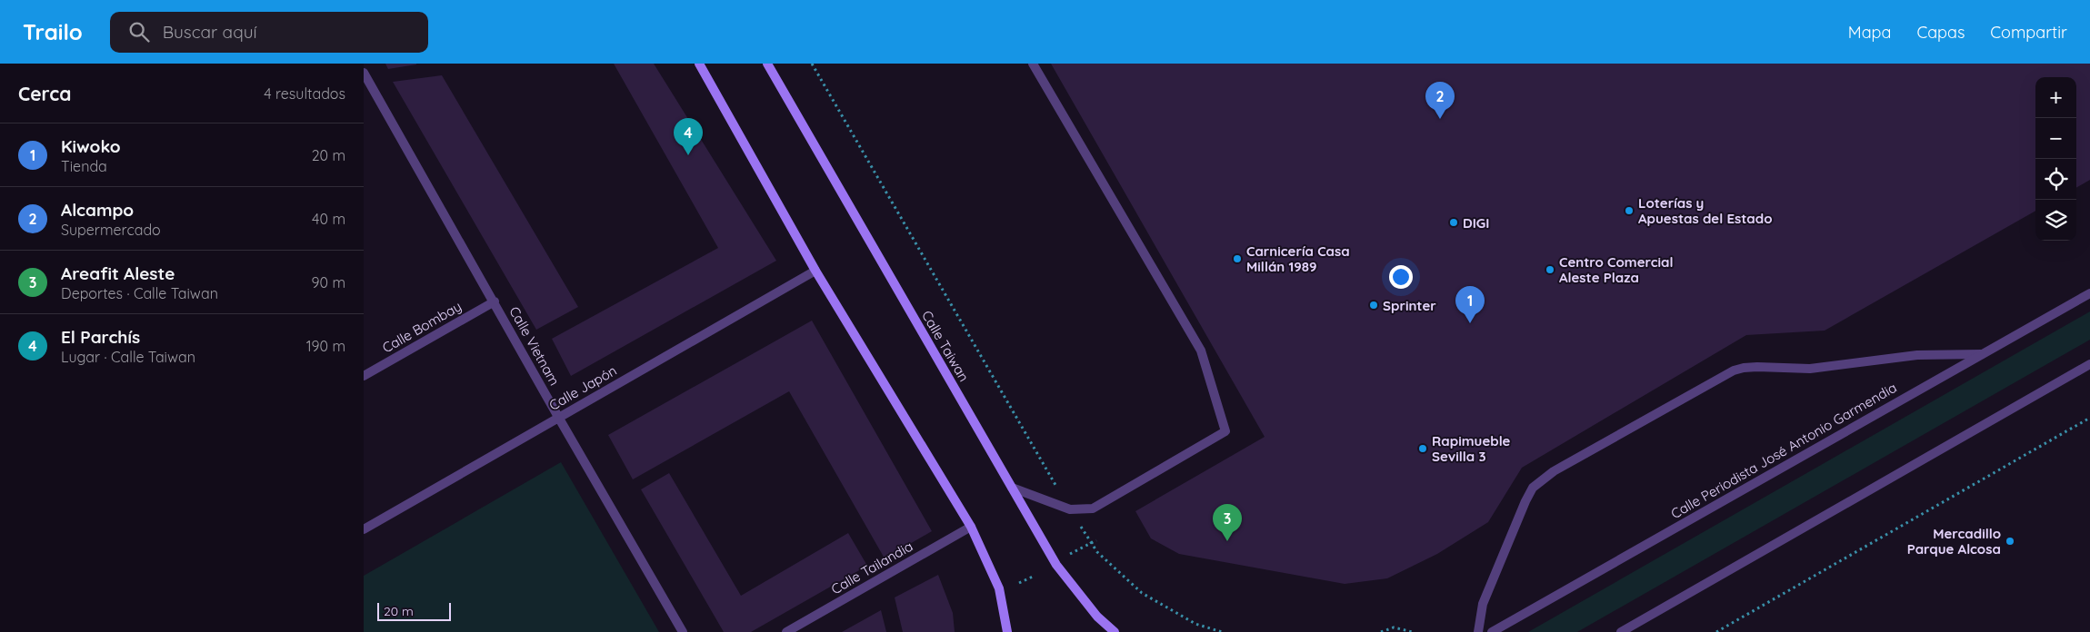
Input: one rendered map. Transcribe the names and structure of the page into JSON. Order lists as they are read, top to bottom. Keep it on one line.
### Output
{"streets":{"street":["Calle Bombay","Calle Vietnam","Calle Taiwan","Calle Japón","Calle Periodista José Antonio Garmendia","Calle Tailandia"]},"crossings":[["Calle Bombay","Calle Vietnam"],["Calle Vietnam","Calle Japón"]],"places":["Loterías y Apuestas del Estado","DIGI","Carnicería Casa Millán 1989","Centro Comercial Aleste Plaza","Sprinter","Rapimueble Sevilla 3","Mercadillo Parque Alcosa"],"scale_bar":"20 m","page":{"header":"Trailo","search":"Buscar aquí","nav":["Mapa","Capas","Compartir"],"heading":["Cerca","4 resultados"],"map_buttons":["+","−"],"pins":["2","4","1","3"],"list":[{"mark":"1","name":"Kiwoko","note":"Tienda","value":"20 m"},{"mark":"2","name":"Alcampo","note":"Supermercado","value":"40 m"},{"mark":"3","name":"Areafit Aleste","note":"Deportes · Calle Taiwan","value":"90 m"},{"mark":"4","name":"El Parchís","note":"Lugar · Calle Taiwan","value":"190 m"}],"scale":"20 m"}}
